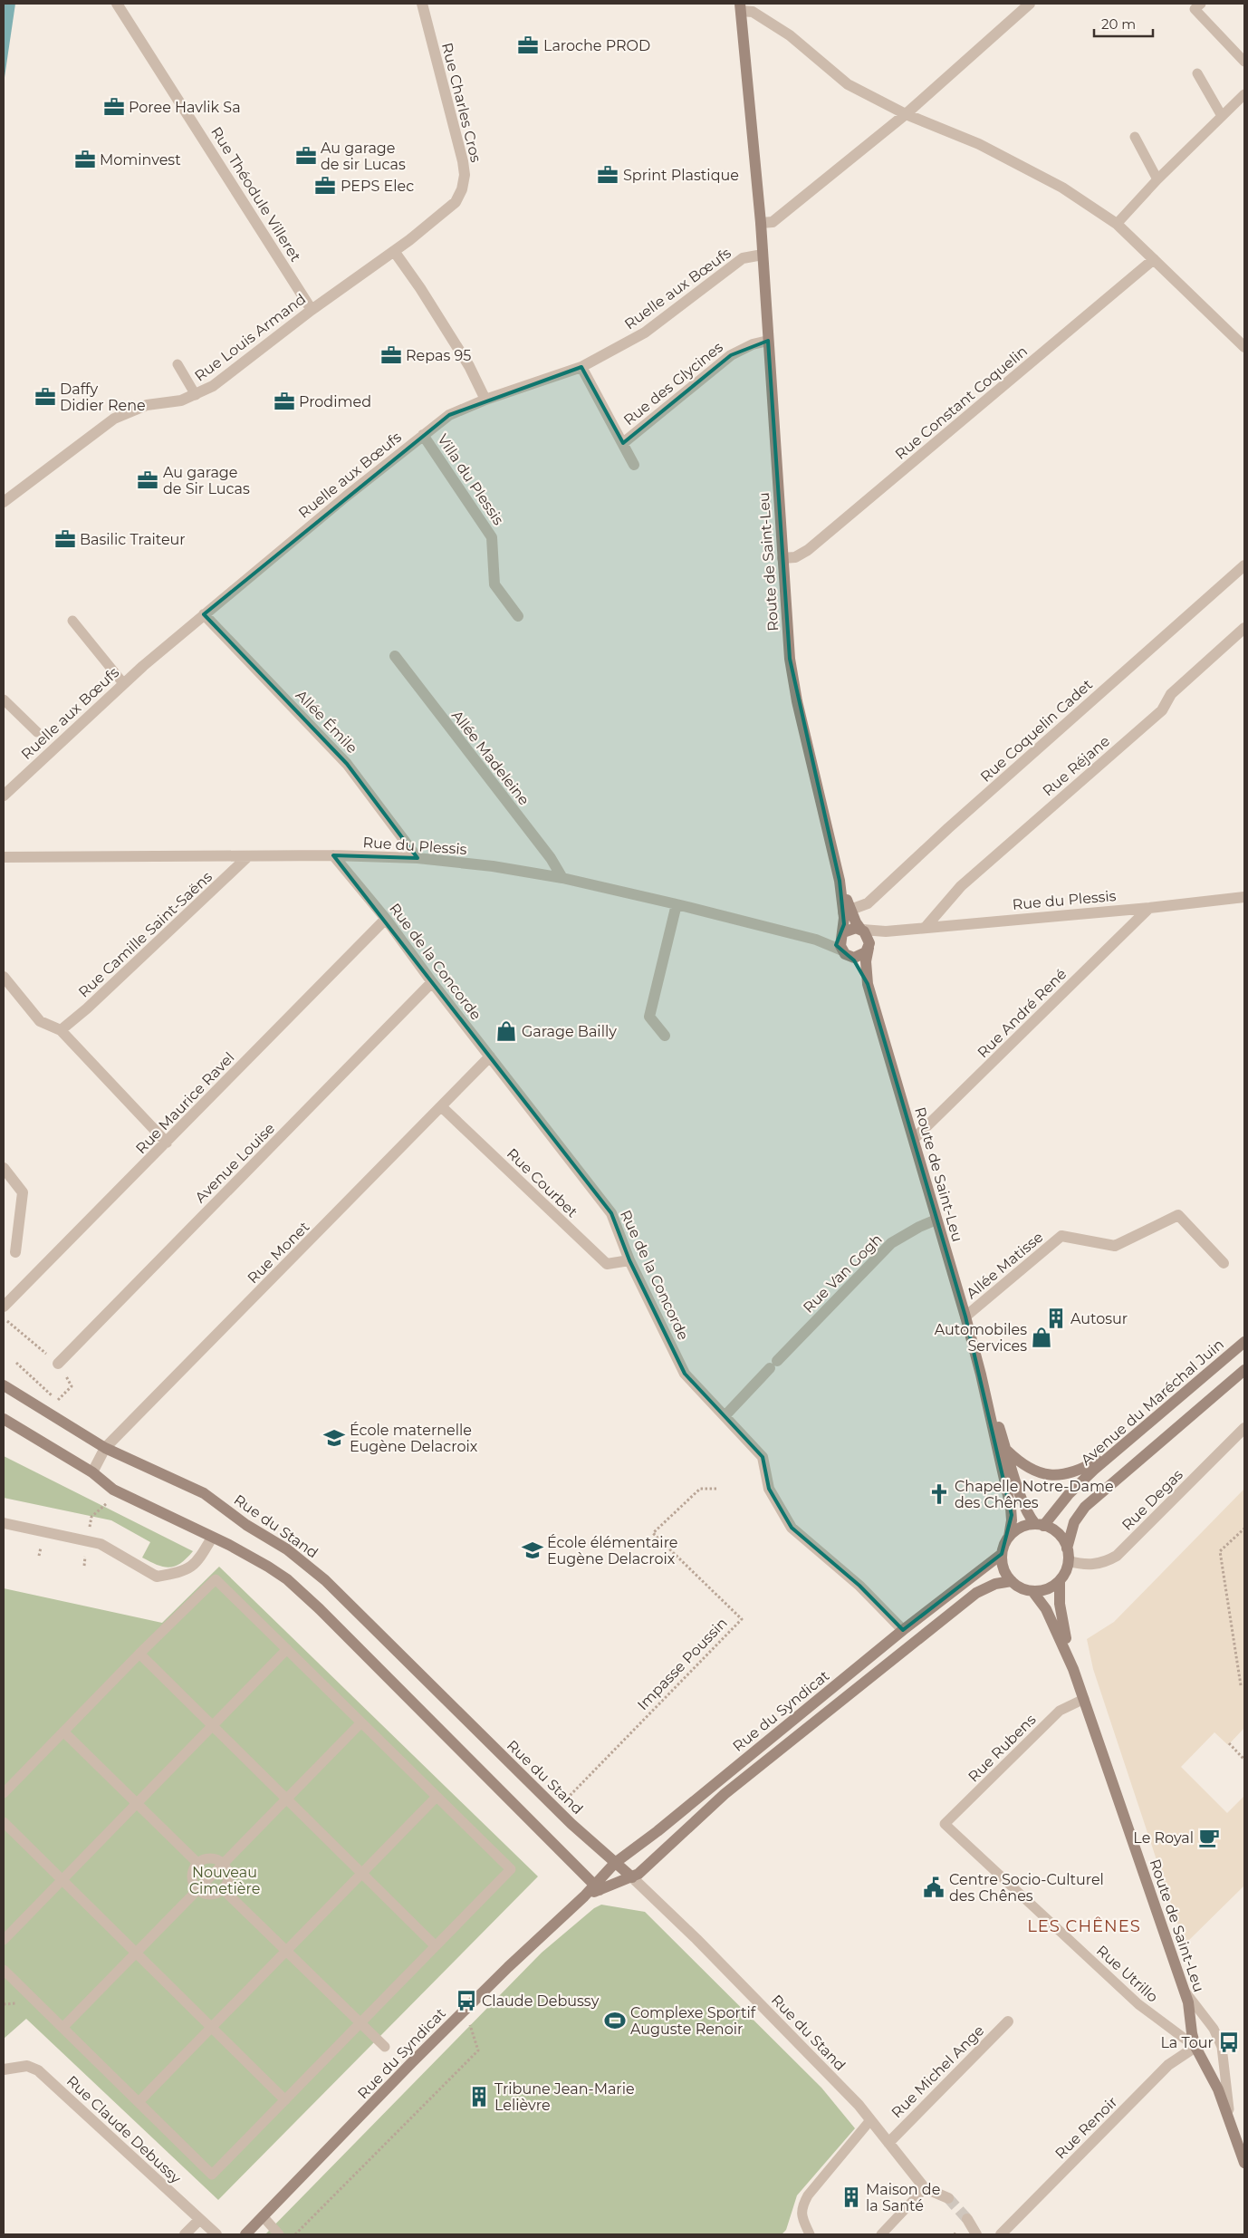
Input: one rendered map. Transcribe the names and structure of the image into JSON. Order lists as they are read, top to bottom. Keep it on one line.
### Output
{"streets":{"street":["Rue Charles Cros","Rue Théodule Villeret","Ruelle aux Bœufs","Rue Louis Armand","Rue des Glycines","Rue Constant Coquelin","Villa du Plessis","Route de Saint-Leu","Allée Émile","Rue Coquelin Cadet","Allée Madeleine","Rue Réjane","Rue du Plessis","Rue Camille Saint-Saëns","Rue de la Concorde","Rue André René","Rue Maurice Ravel","Avenue Louise","Rue Courbet","Rue Monet","Allée Matisse","Rue Van Gogh","Avenue du Maréchal Juin","Rue Degas","Rue du Stand","Rue du Syndicat","Rue Michel Ange","Rue Renoir","Rue Claude Debussy"],"lane":["Rue Rubens","Rue Utrillo"],"path":["Impasse Poussin"]},"crossings":[["Rue Charles Cros","Rue Louis Armand"],["Rue Théodule Villeret","Rue Louis Armand"],["Ruelle aux Bœufs","Villa du Plessis"],["Ruelle aux Bœufs","Route de Saint-Leu"],["Ruelle aux Bœufs","Allée Émile"],["Rue des Glycines","Route de Saint-Leu"],["Rue Constant Coquelin","Route de Saint-Leu"],["Route de Saint-Leu","Rue Coquelin Cadet"],["Route de Saint-Leu","Rue du Plessis"],["Route de Saint-Leu","Rue André René"],["Route de Saint-Leu","Allée Matisse"],["Route de Saint-Leu","Rue Van Gogh"],["Route de Saint-Leu","Avenue du Maréchal Juin"],["Route de Saint-Leu","Rue Degas"],["Route de Saint-Leu","Rue du Syndicat"],["Route de Saint-Leu","Rue Rubens"],["Route de Saint-Leu","Rue Utrillo"],["Route de Saint-Leu","Rue Renoir"],["Allée Émile","Rue du Plessis"],["Allée Madeleine","Rue du Plessis"],["Rue Réjane","Rue du Plessis"],["Rue du Plessis","Rue Camille Saint-Saëns"],["Rue du Plessis","Rue de la Concorde"],["Rue du Plessis","Rue André René"],["Rue de la Concorde","Rue Maurice Ravel"],["Rue de la Concorde","Avenue Louise"],["Rue de la Concorde","Rue Courbet"],["Rue de la Concorde","Rue Monet"],["Rue de la Concorde","Rue Van Gogh"],["Rue de la Concorde","Rue du Syndicat"],["Rue Courbet","Rue Monet"],["Rue Monet","Rue du Stand"],["Avenue du Maréchal Juin","Rue Degas"],["Avenue du Maréchal Juin","Rue du Syndicat"],["Rue Degas","Rue du Syndicat"],["Rue du Stand","Rue du Syndicat"],["Rue du Stand","Rue Michel Ange"],["Rue Rubens","Rue Utrillo"],["Rue Utrillo","Rue Renoir"]],"districts":["LES CHÊNES"],"parks":["Nouveau Cimetière"],"places":{"office":["Laroche PROD","Poree Havlik Sa","Au garage de sir Lucas","Mominvest","Sprint Plastique","PEPS Elec","Repas 95","Daffy Didier Rene","Prodimed","Au garage de Sir Lucas","Basilic Traiteur"],"shop":["Garage Bailly","Automobiles Services"],"building":["Autosur","Tribune Jean-Marie Lelièvre","Maison de la Santé"],"school or university":["École maternelle Eugène Delacroix","École élémentaire Eugène Delacroix"],"church":["Chapelle Notre-Dame des Chênes"],"cafe":["Le Royal"],"public building":["Centre Socio-Culturel des Chênes"],"bus stop":["Claude Debussy","La Tour"],"sports":["Complexe Sportif Auguste Renoir"]},"scale_bar":"20 m"}
